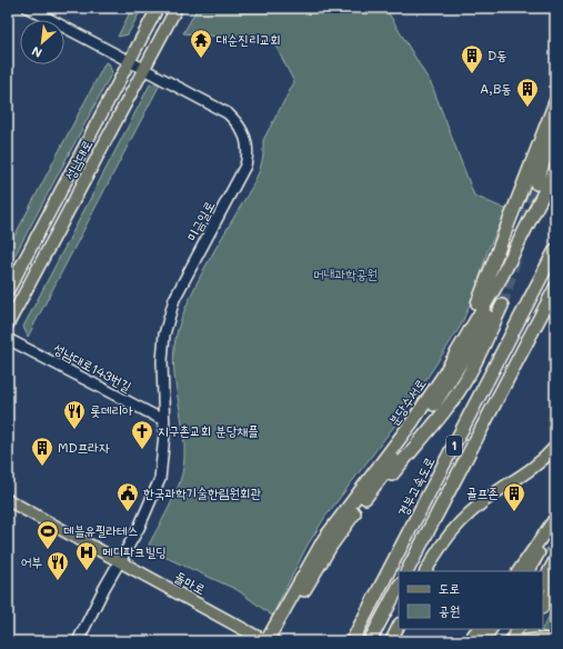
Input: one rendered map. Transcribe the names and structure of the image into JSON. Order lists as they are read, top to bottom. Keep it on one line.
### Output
{"streets":{"highway":["분당수서로","1","경부고속도로"],"main road":["성남대로","돌마로"],"street":["미금일로","성남대로143번길"]},"crossings":[["성남대로","미금일로"],["미금일로","성남대로143번길"],["미금일로","돌마로"],["분당수서로","돌마로"]],"parks":["머내과학공원"],"places":{"temple":["대순진리교회"],"building":["D동","A,B동","MD프라자","골프존"],"restaurant":["롯데리아","어부"],"church":["지구촌교회 분당채플"],"public building":["한국과학기술한림원회관"],"sports":["데블유필라테스"],"hospital":["메디파크빌딩"]},"legend":["도로","공원"],"north":"bottom left"}
